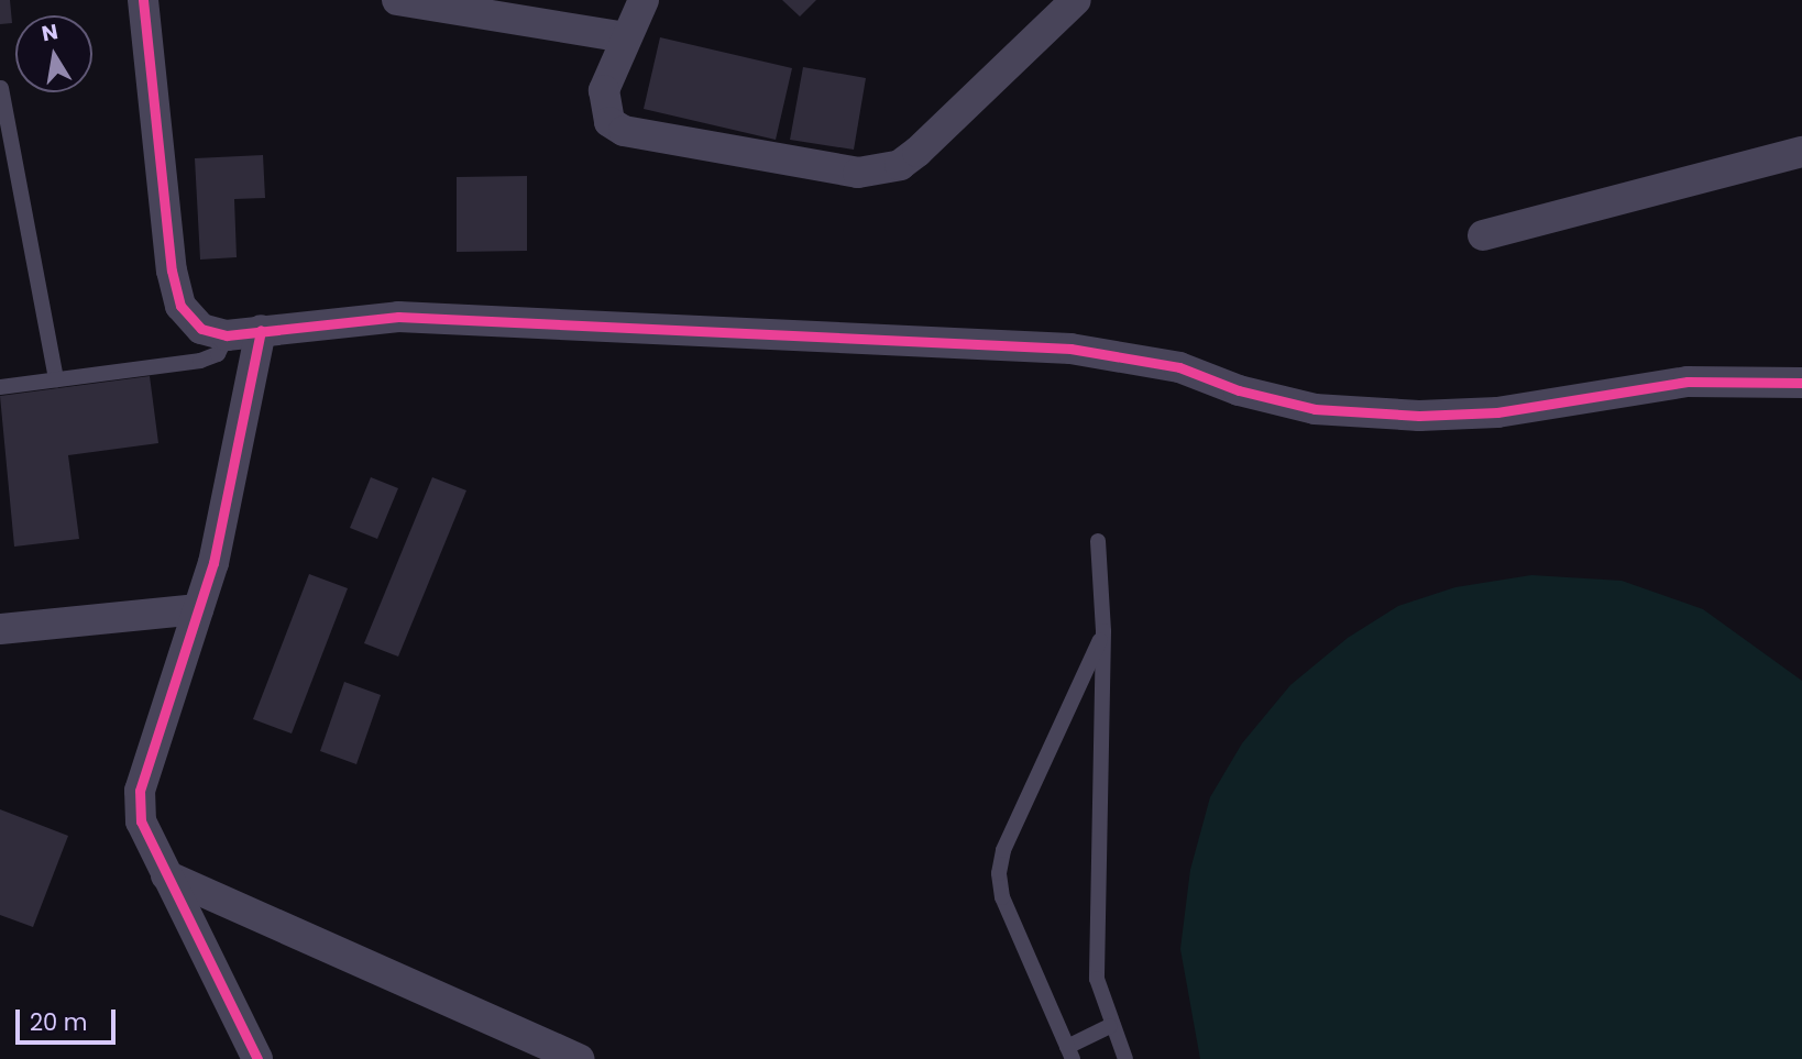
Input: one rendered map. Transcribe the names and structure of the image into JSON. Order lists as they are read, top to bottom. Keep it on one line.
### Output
{"scale_bar":"20 m","north":"top"}
